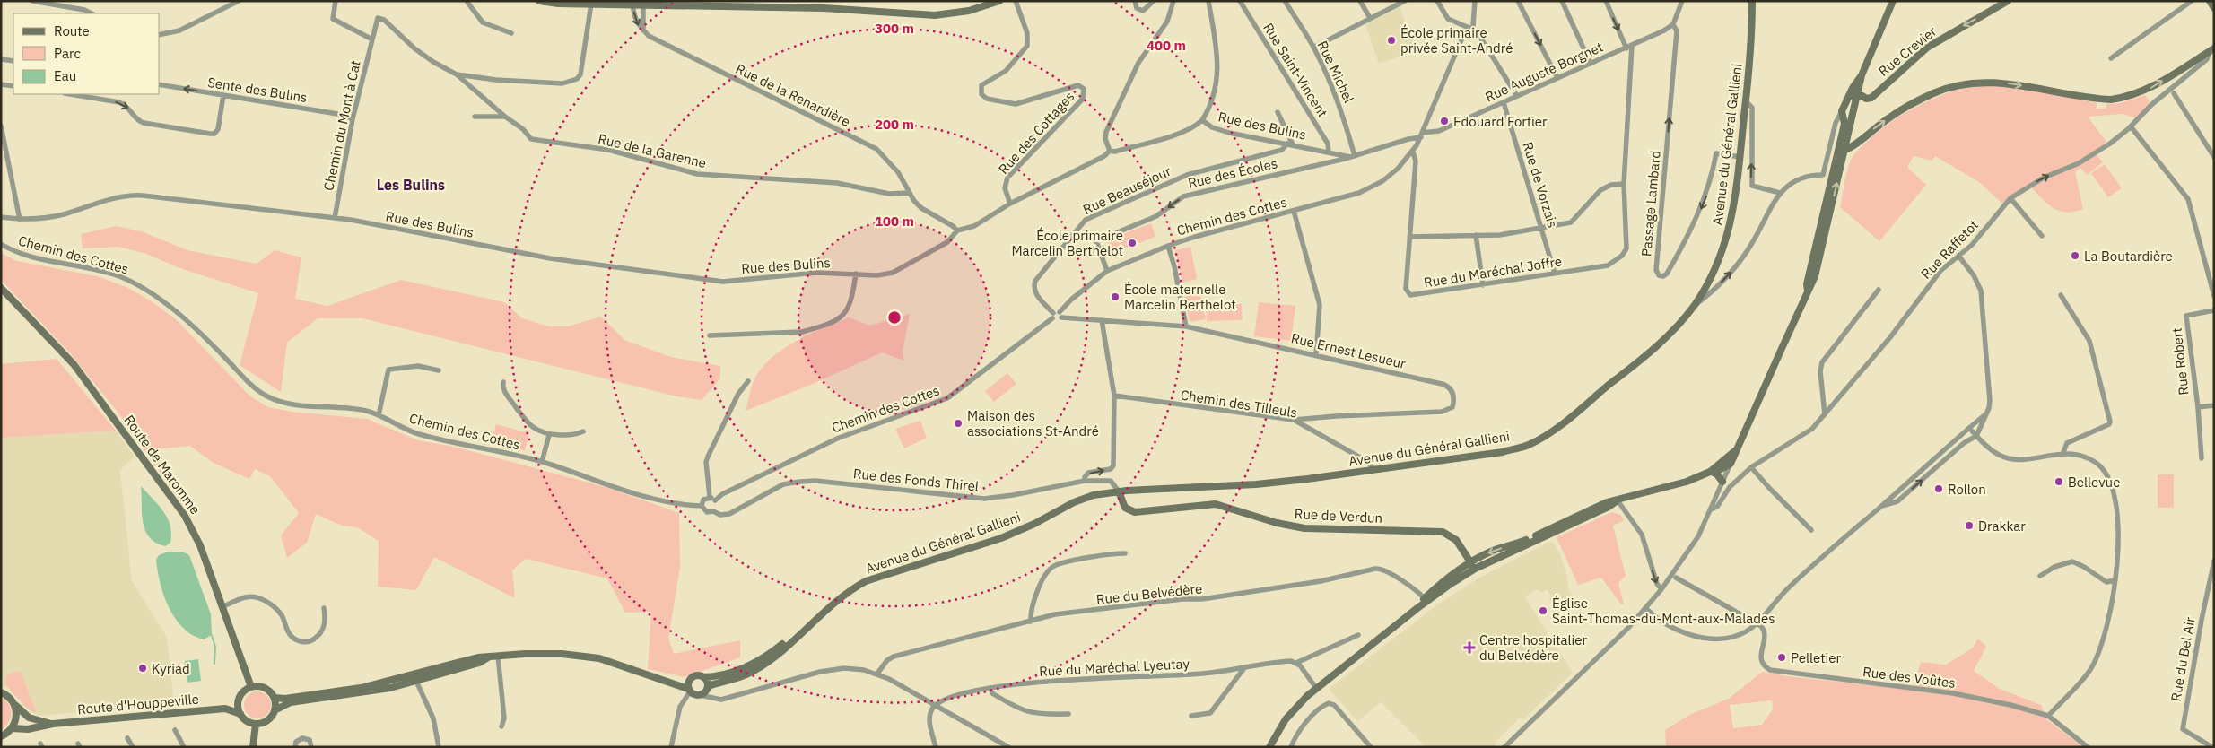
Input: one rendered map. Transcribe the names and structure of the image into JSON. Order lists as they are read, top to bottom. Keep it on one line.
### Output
{"streets":{"street":["Rue Crevier","Rue Saint-Vincent","Rue Michel","Rue Auguste Borgnet","Sente des Bulins","Rue de la Renardière","Chemin du Mont à Cat","Rue des Bulins","Rue des Cottages","Avenue du Général Gallieni","Rue de la Garenne","Rue des Écoles","Rue de Vorzais","Rue Beauséjour","Passage Lambard","Chemin des Cottes","Rue Raffetot","Rue du Maréchal Joffre","Rue Ernest Lesueur","Rue Robert","Chemin des Tilleuls","Route de Maromme","Rue des Fonds Thirel","Rue de Verdun","Rue du Belvédère","Rue du Bel Air","Rue du Maréchal Lyeutay","Rue des Voûtes","Route d'Houppeville"]},"crossings":[["Rue Saint-Vincent","Rue des Bulins"],["Rue Michel","Rue des Bulins"],["Rue Auguste Borgnet","Rue de Vorzais"],["Rue Auguste Borgnet","Passage Lambard"],["Rue Auguste Borgnet","Chemin des Cottes"],["Sente des Bulins","Chemin du Mont à Cat"],["Rue de la Renardière","Rue des Bulins"],["Rue de la Renardière","Rue de la Garenne"],["Chemin du Mont à Cat","Rue des Bulins"],["Chemin du Mont à Cat","Rue de la Garenne"],["Rue des Bulins","Rue des Cottages"],["Rue des Bulins","Rue Beauséjour"],["Avenue du Général Gallieni","Passage Lambard"],["Avenue du Général Gallieni","Chemin des Tilleuls"],["Avenue du Général Gallieni","Rue des Fonds Thirel"],["Avenue du Général Gallieni","Rue de Verdun"],["Rue des Écoles","Chemin des Cottes"],["Rue de Vorzais","Rue du Maréchal Joffre"],["Rue Beauséjour","Chemin des Cottes"],["Chemin des Cottes","Rue du Maréchal Joffre"],["Chemin des Cottes","Rue Ernest Lesueur"],["Chemin des Cottes","Rue des Fonds Thirel"],["Rue Ernest Lesueur","Chemin des Tilleuls"],["Route de Maromme","Route d'Houppeville"],["Rue des Fonds Thirel","Rue de Verdun"]],"one_way":["Rue des Écoles"],"districts":["Les Bulins"],"places":{"other":["École primaire privée Saint-André","Edouard Fortier","École primaire Marcelin Berthelot","La Boutardière","École maternelle Marcelin Berthelot","Maison des associations St-André","Bellevue","Rollon","Drakkar","Église Saint-Thomas-du-Mont-aux-Malades","Pelletier","Kyriad"],"health":["Centre hospitalier du Belvédère"]},"legend":["Route","Parc","Eau"],"rings":["300 m","400 m","200 m","100 m"]}
